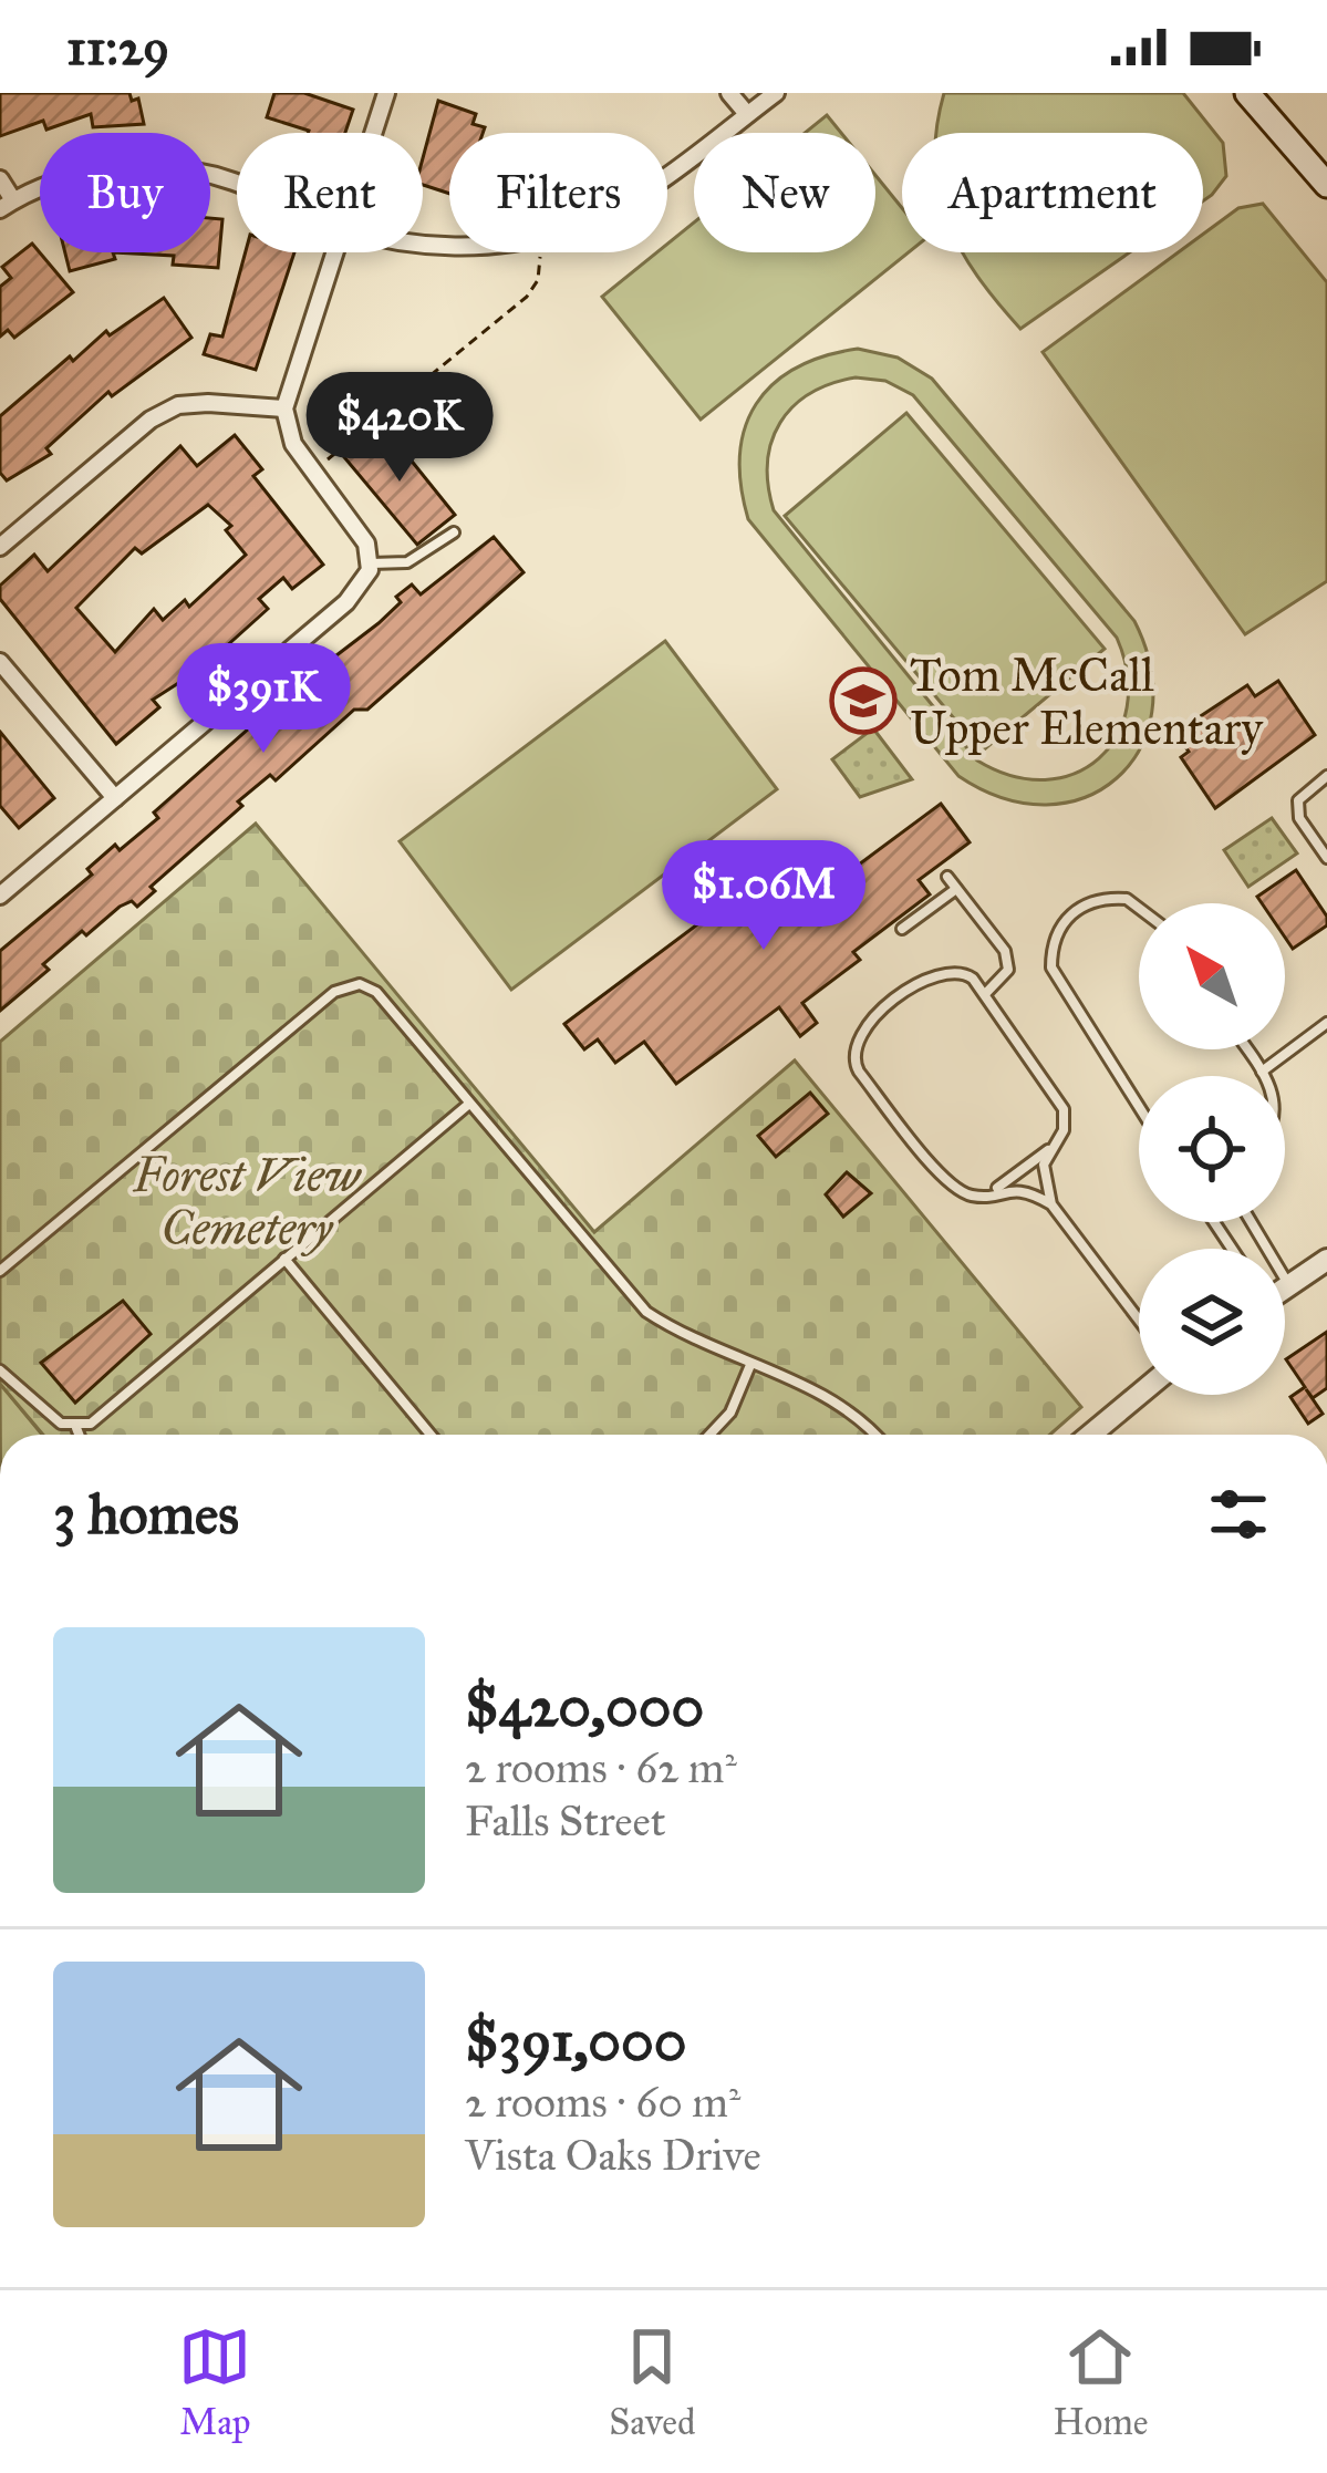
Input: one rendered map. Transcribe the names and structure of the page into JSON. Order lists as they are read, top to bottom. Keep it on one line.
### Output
{"parks":["Forest View Cemetery"],"places":{"school or university":["Tom McCall Upper Elementary"]},"north":"top left","page":{"status":"11:29","chip":["Buy","Rent","Filters","New","Apartment"],"price":["$420K","$391K","$1.06M"],"heading":"3 homes","list":[{"name":"$420,000","note":"2 rooms · 62 m² · Falls Street"},{"name":"$391,000","note":"2 rooms · 60 m² · Vista Oaks Drive"}],"tabs":["Map","Saved","Home"]}}
